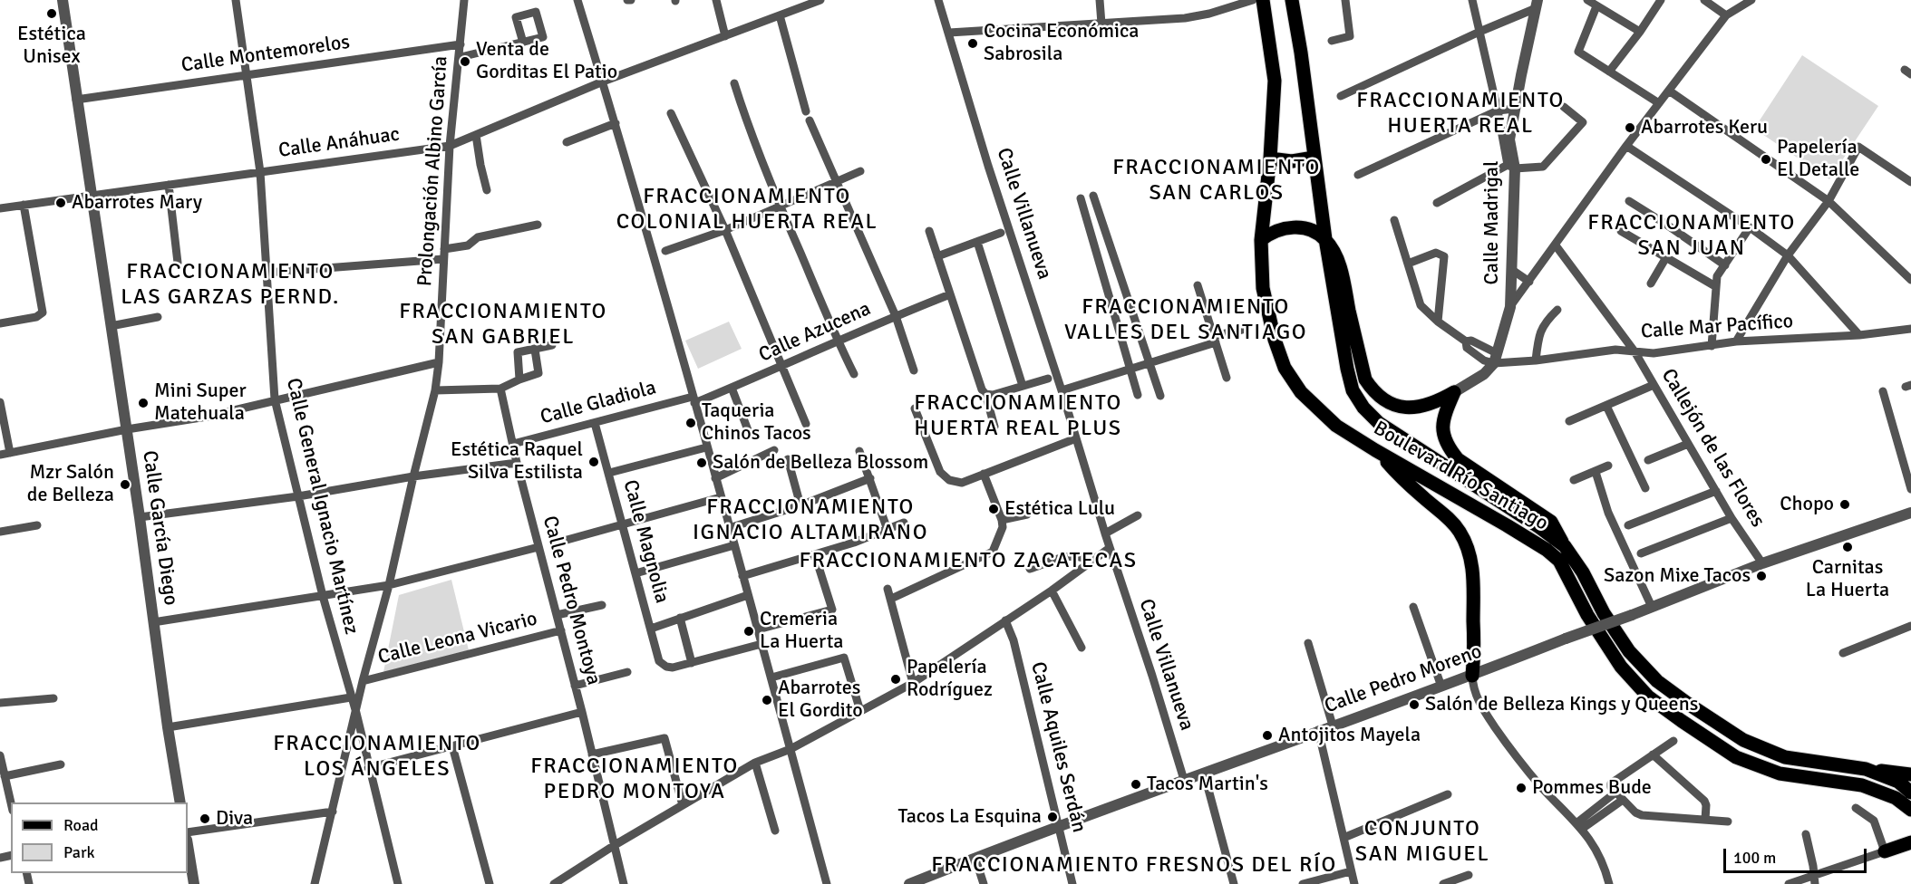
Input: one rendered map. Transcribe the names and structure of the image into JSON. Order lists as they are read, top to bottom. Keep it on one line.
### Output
{"streets":{"main road":["Boulevard Río Santiago"],"street":["Calle Montemorelos","Calle Anáhuac","Prolongación Albino García","Calle Villanueva","Calle Madrigal","Calle Mar Pacífico","Calle Azucena","Calle Gladiola","Callejón de las Flores","Calle General Ignacio Martínez","Calle García Diego","Calle Magnolia","Calle Pedro Montoya","Calle Leona Vicario","Calle Pedro Moreno","Calle Aquiles Serdán"]},"crossings":[["Calle Montemorelos","Prolongación Albino García"],["Calle Montemorelos","Calle General Ignacio Martínez"],["Calle Montemorelos","Calle García Diego"],["Calle Anáhuac","Prolongación Albino García"],["Calle Anáhuac","Calle General Ignacio Martínez"],["Calle Anáhuac","Calle García Diego"],["Prolongación Albino García","Calle General Ignacio Martínez"],["Prolongación Albino García","Calle Leona Vicario"],["Calle Villanueva","Calle Pedro Moreno"],["Calle Madrigal","Calle Mar Pacífico"],["Calle Mar Pacífico","Callejón de las Flores"],["Calle Azucena","Calle Gladiola"],["Calle Gladiola","Calle Magnolia"],["Calle Gladiola","Calle Pedro Montoya"],["Callejón de las Flores","Calle Pedro Moreno"],["Calle Pedro Montoya","Calle Leona Vicario"],["Calle Pedro Moreno","Calle Aquiles Serdán"]],"districts":["FRACCIONAMIENTO HUERTA REAL","FRACCIONAMIENTO SAN CARLOS","FRACCIONAMIENTO COLONIAL HUERTA REAL","FRACCIONAMIENTO SAN JUAN","FRACCIONAMIENTO LAS GARZAS PERND.","FRACCIONAMIENTO VALLES DEL SANTIAGO","FRACCIONAMIENTO SAN GABRIEL","FRACCIONAMIENTO HUERTA REAL PLUS","FRACCIONAMIENTO IGNACIO ALTAMIRANO","FRACCIONAMIENTO ZACATECAS","FRACCIONAMIENTO LOS ÁNGELES","FRACCIONAMIENTO PEDRO MONTOYA","CONJUNTO SAN MIGUEL","FRACCIONAMIENTO FRESNOS DEL RÍO"],"places":["Estética Unisex","Cocina Económica Sabrosila","Venta de Gorditas El Patio","Abarrotes Keru","Papelería El Detalle","Abarrotes Mary","Mini Super Matehuala","Taqueria Chinos Tacos","Estética Raquel Silva Estilista","Salón de Belleza Blossom","Mzr Salón de Belleza","Chopo","Estética Lulu","Carnitas La Huerta","Sazon Mixe Tacos","Cremeria La Huerta","Papelería Rodríguez","Abarrotes El Gordito","Salón de Belleza Kings y Queens","Antojitos Mayela","Tacos Martin's","Pommes Bude","Tacos La Esquina","Diva"],"legend":["Road","Park"],"scale_bar":"100 m"}
